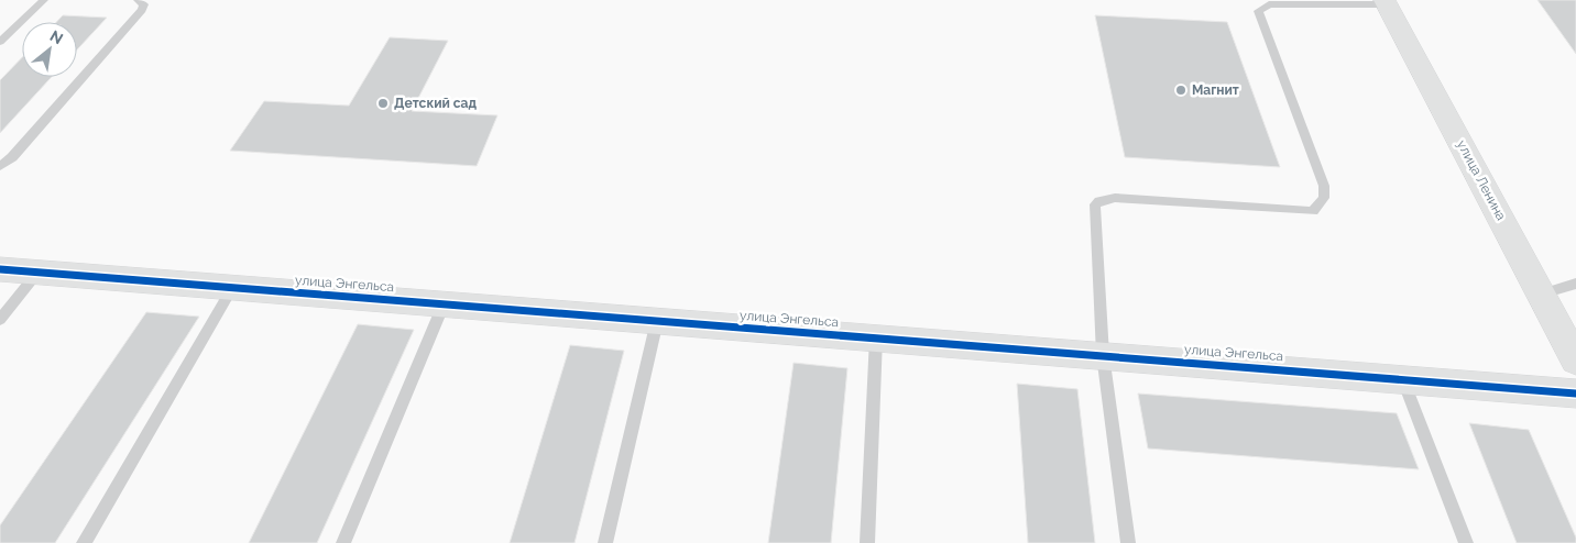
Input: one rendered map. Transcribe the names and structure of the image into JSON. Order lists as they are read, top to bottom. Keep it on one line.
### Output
{"streets":{"street":["улица Ленина","улица Энгельса"]},"places":["Магнит","Детский сад"],"north":"top right"}
